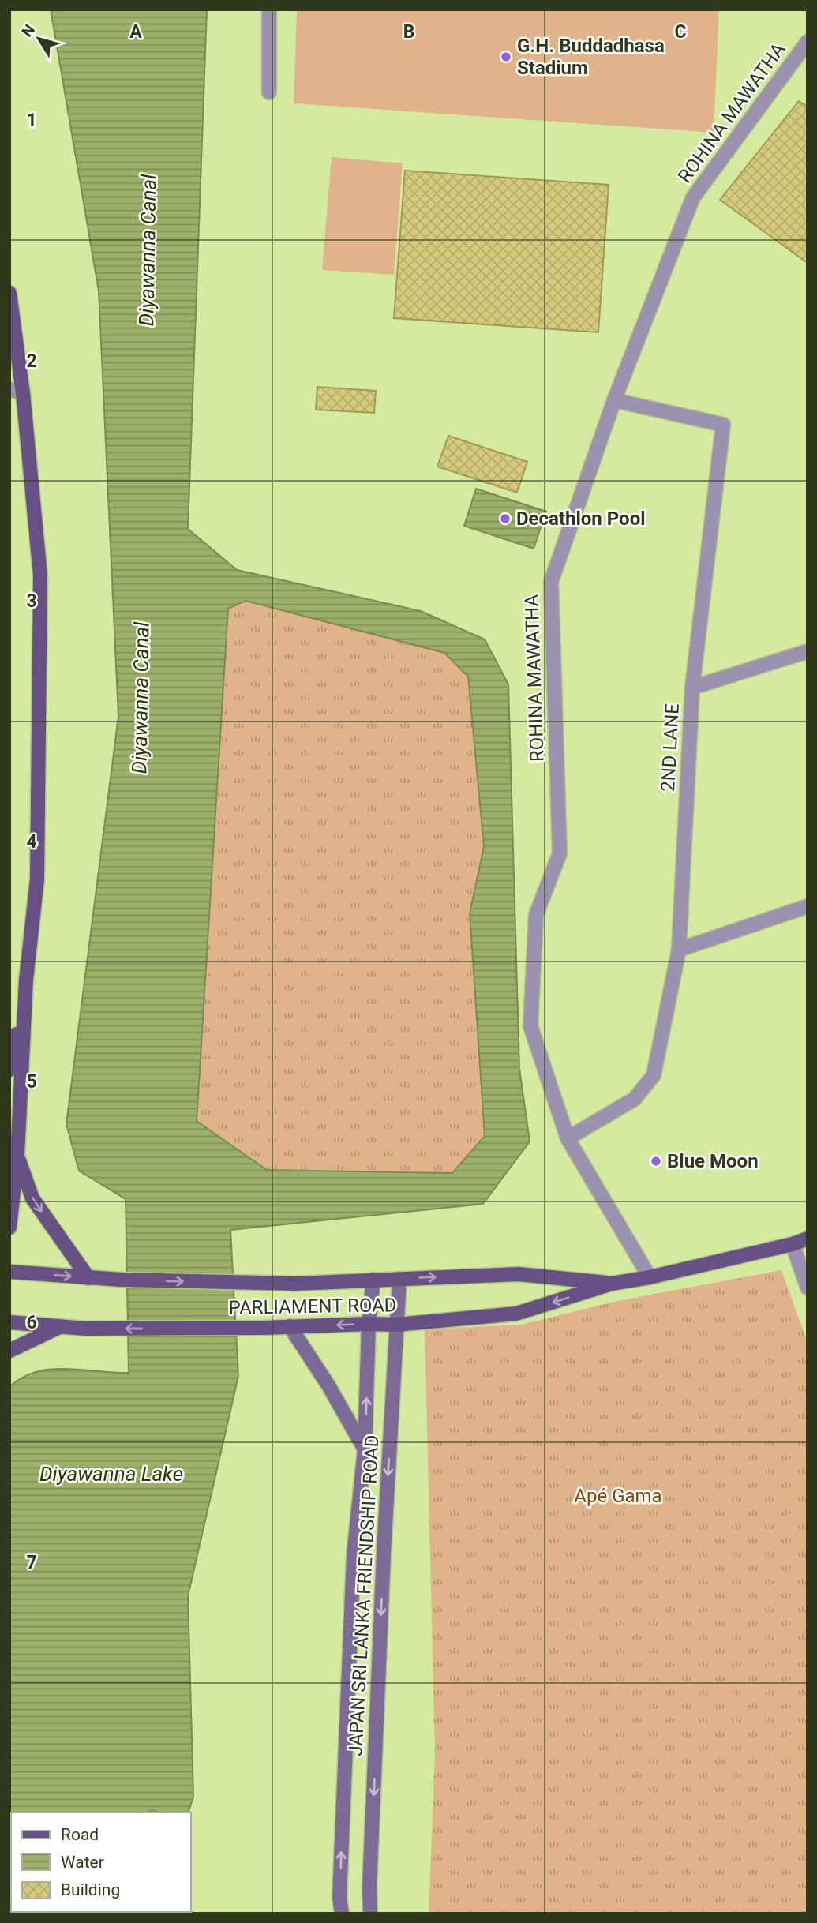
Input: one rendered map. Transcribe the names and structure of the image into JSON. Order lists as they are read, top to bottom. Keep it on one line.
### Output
{"streets":{"main road":["PARLIAMENT ROAD","JAPAN SRI LANKA FRIENDSHIP ROAD"],"street":["ROHINA MAWATHA","2ND LANE"]},"crossings":[["ROHINA MAWATHA","2ND LANE"],["ROHINA MAWATHA","PARLIAMENT ROAD"],["PARLIAMENT ROAD","JAPAN SRI LANKA FRIENDSHIP ROAD"]],"water":["Diyawanna Canal","Diyawanna Lake"],"parks":["Apé Gama"],"places":["G.H. Buddadhasa Stadium","Decathlon Pool","Blue Moon"],"legend":["Road","Water","Building"],"north":"top left","grid":{"columns":["A","B","C"],"rows":["1","2","3","4","5","6","7"]}}
